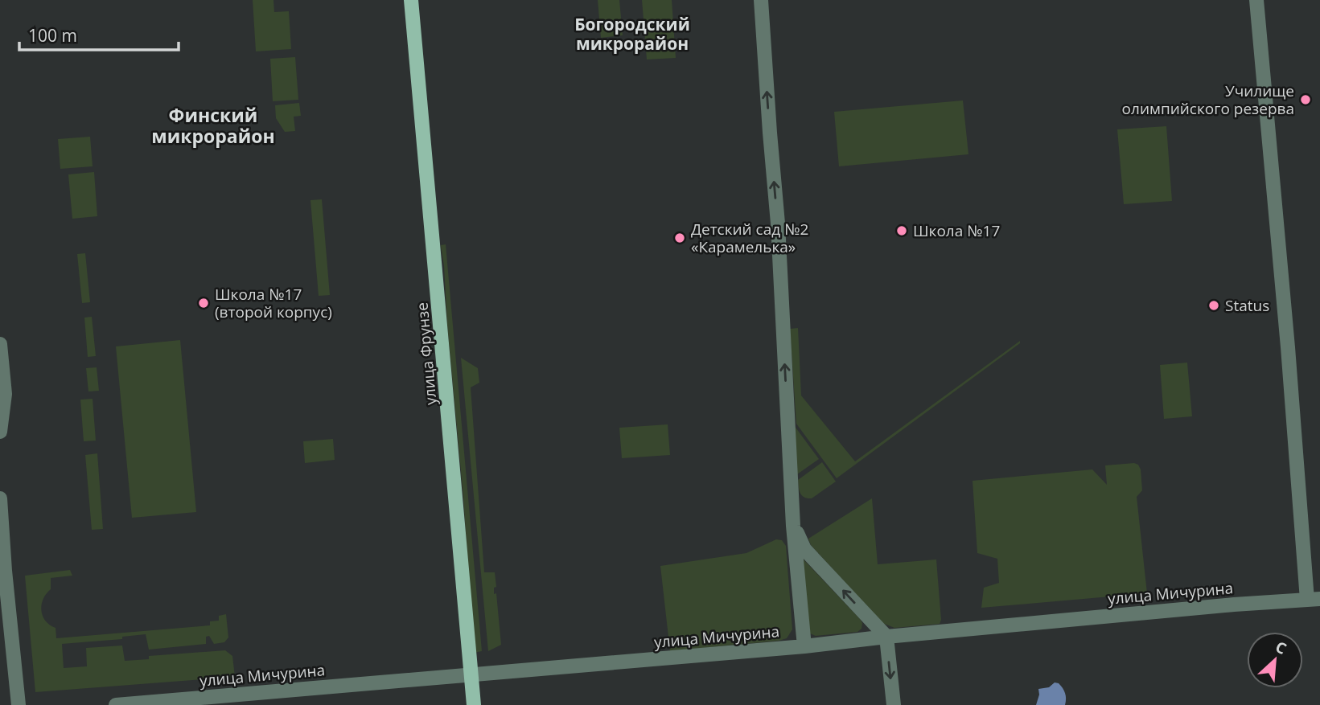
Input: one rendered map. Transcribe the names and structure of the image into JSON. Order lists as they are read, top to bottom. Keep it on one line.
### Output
{"streets":{"main road":["улица Фрунзе"],"street":["улица Мичурина"]},"crossings":[["улица Фрунзе","улица Мичурина"]],"districts":["Богородский микрорайон","Финский микрорайон"],"places":["Училище олимпийского резерва","Школа №17","Детский сад №2 «Карамелька»","Школа №17 (второй корпус)","Status"],"scale_bar":"100 m","north":"top right"}
